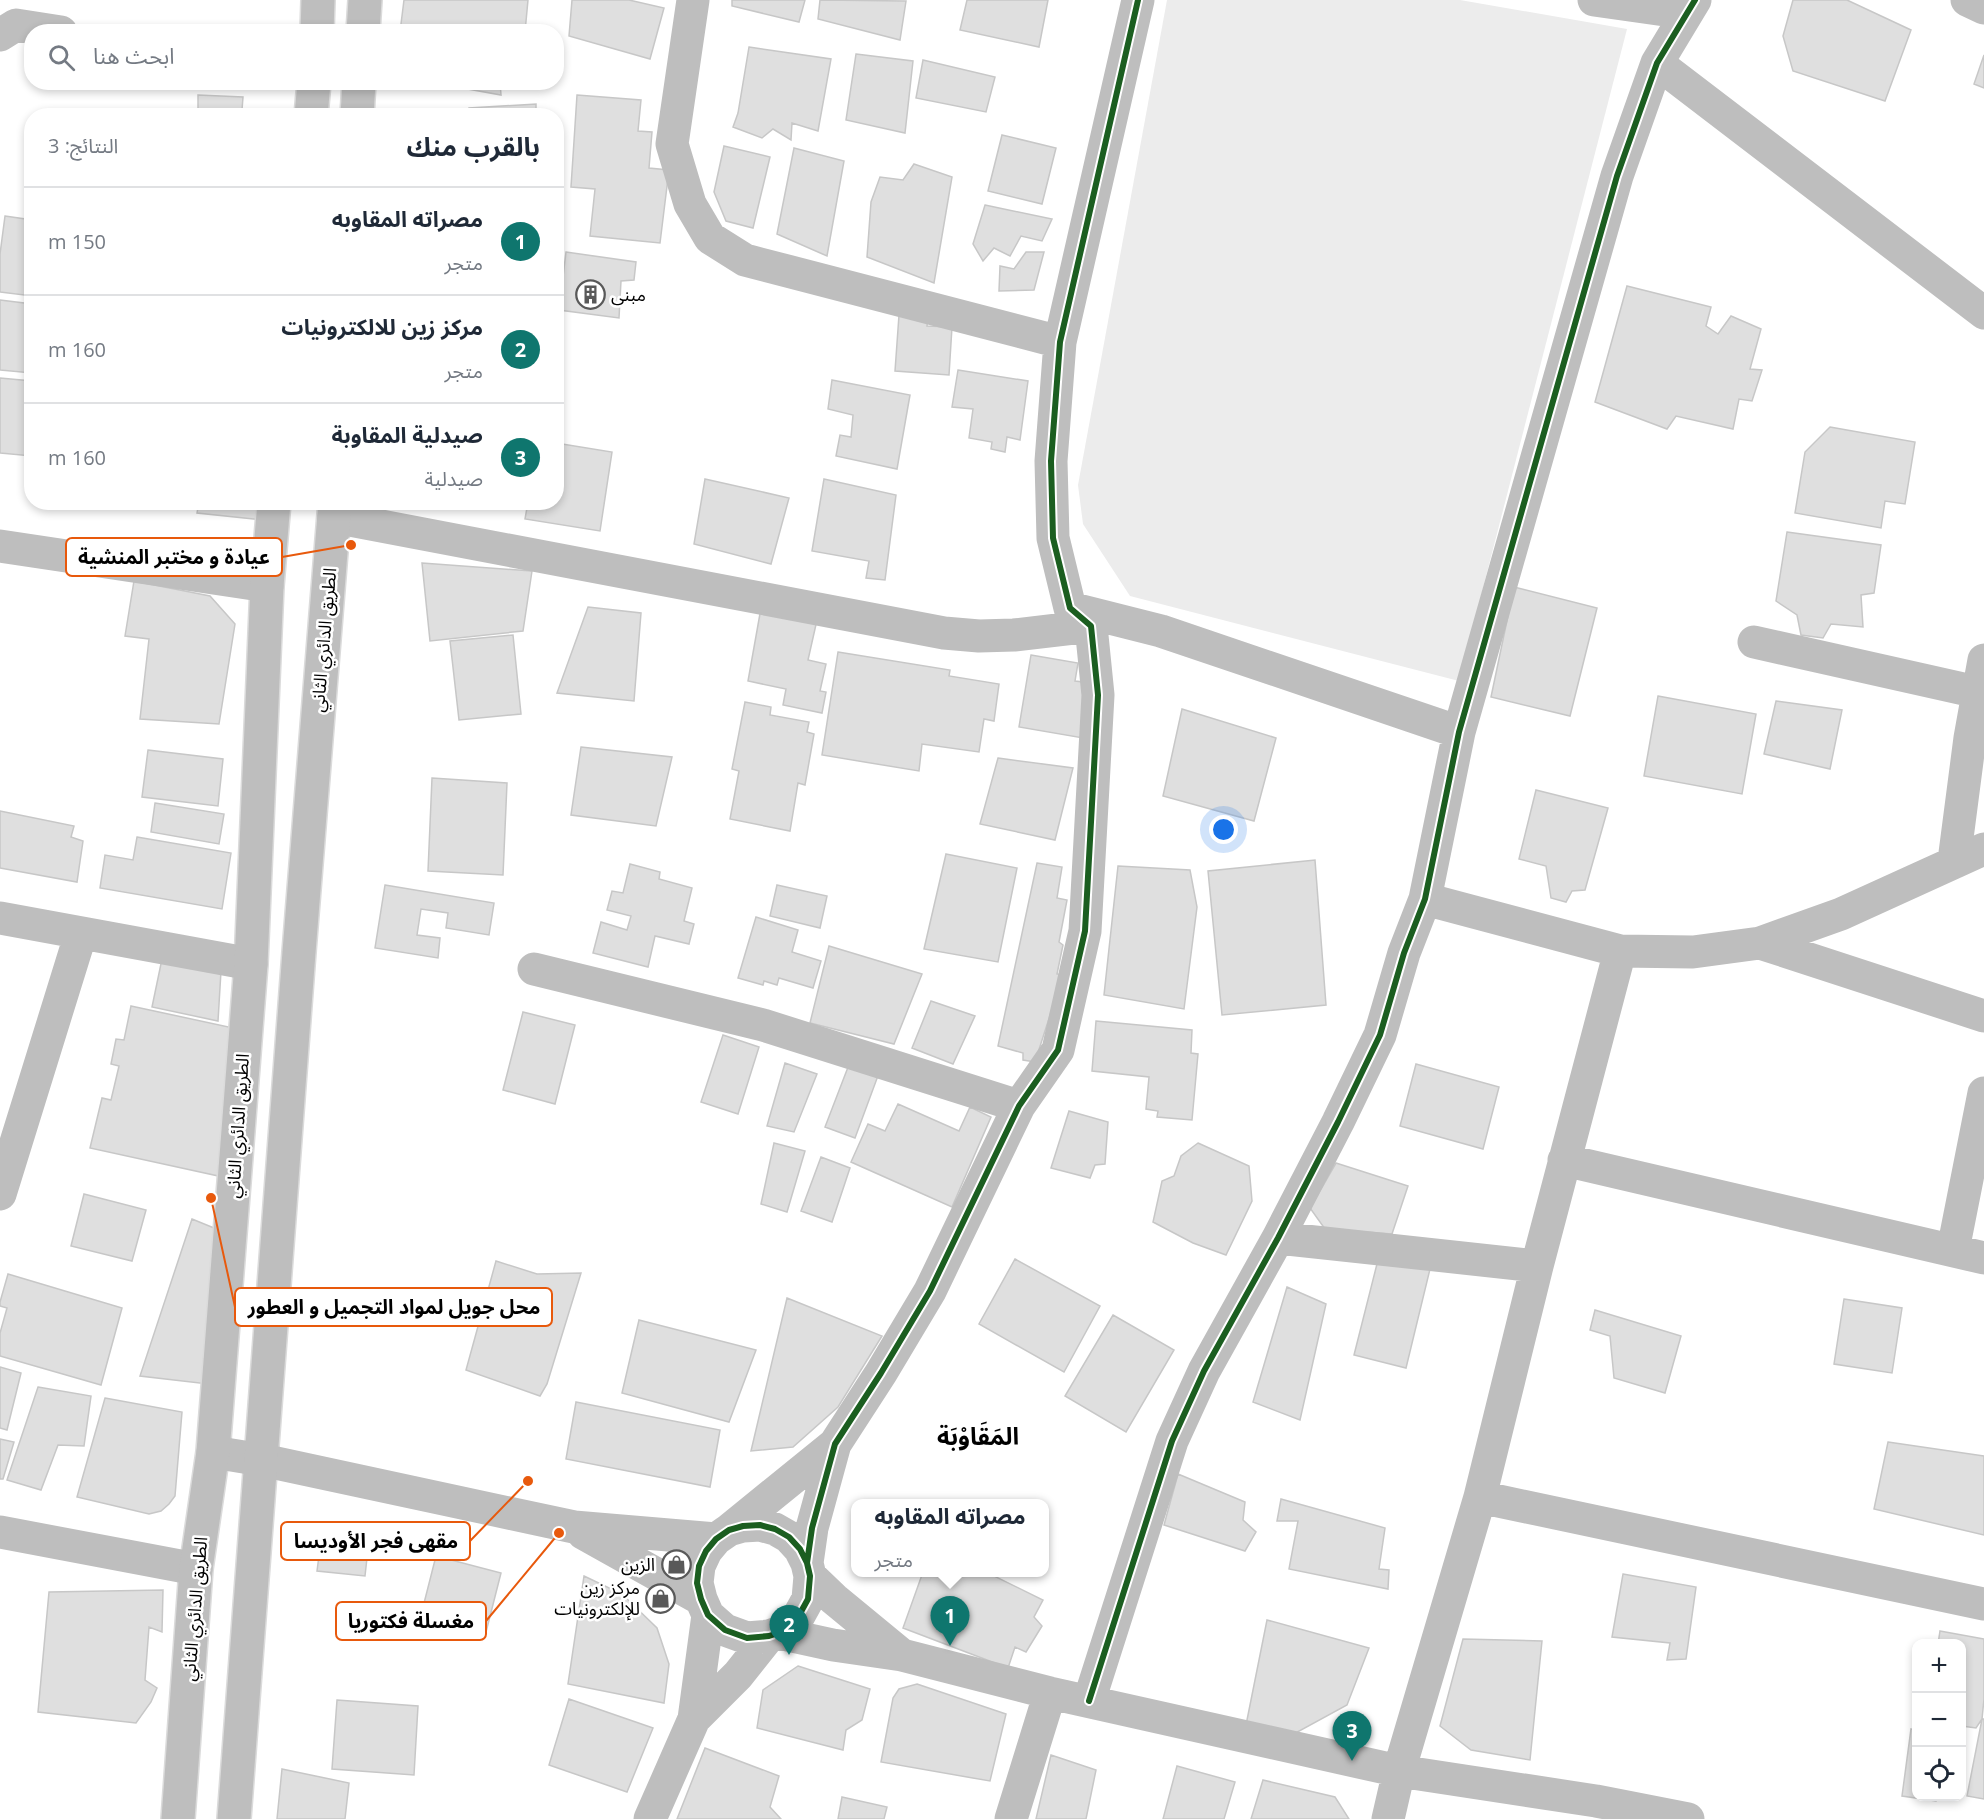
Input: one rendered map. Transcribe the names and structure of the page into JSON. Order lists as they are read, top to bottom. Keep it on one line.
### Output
{"streets":{"street":["الطريق الدائري الثاني"]},"districts":["المَقَاوْبَة"],"places":{"building":["مبنى"],"other":["عيادة و مختبر المنشية","محل جويل لمواد التجميل و العطور","مقهى فجر الأوديسا","مغسلة فكتوريا"],"shop":["الزين","مركز زين للإلكترونيات"]},"page":{"search":"ابحث هنا","heading":["بالقرب منك","النتائج: 3"],"list":[{"mark":"1","name":"مصراته المقاوبه","note":"متجر","value":"150 m"},{"mark":"2","name":"مركز زين للالكترونيات","note":"متجر","value":"160 m"},{"mark":"3","name":"صيدلية المقاوبة","note":"صيدلية","value":"160 m"}],"popup":["مصراته المقاوبه","متجر"],"pins":["1","2","3"],"map_buttons":["+","−"]}}
